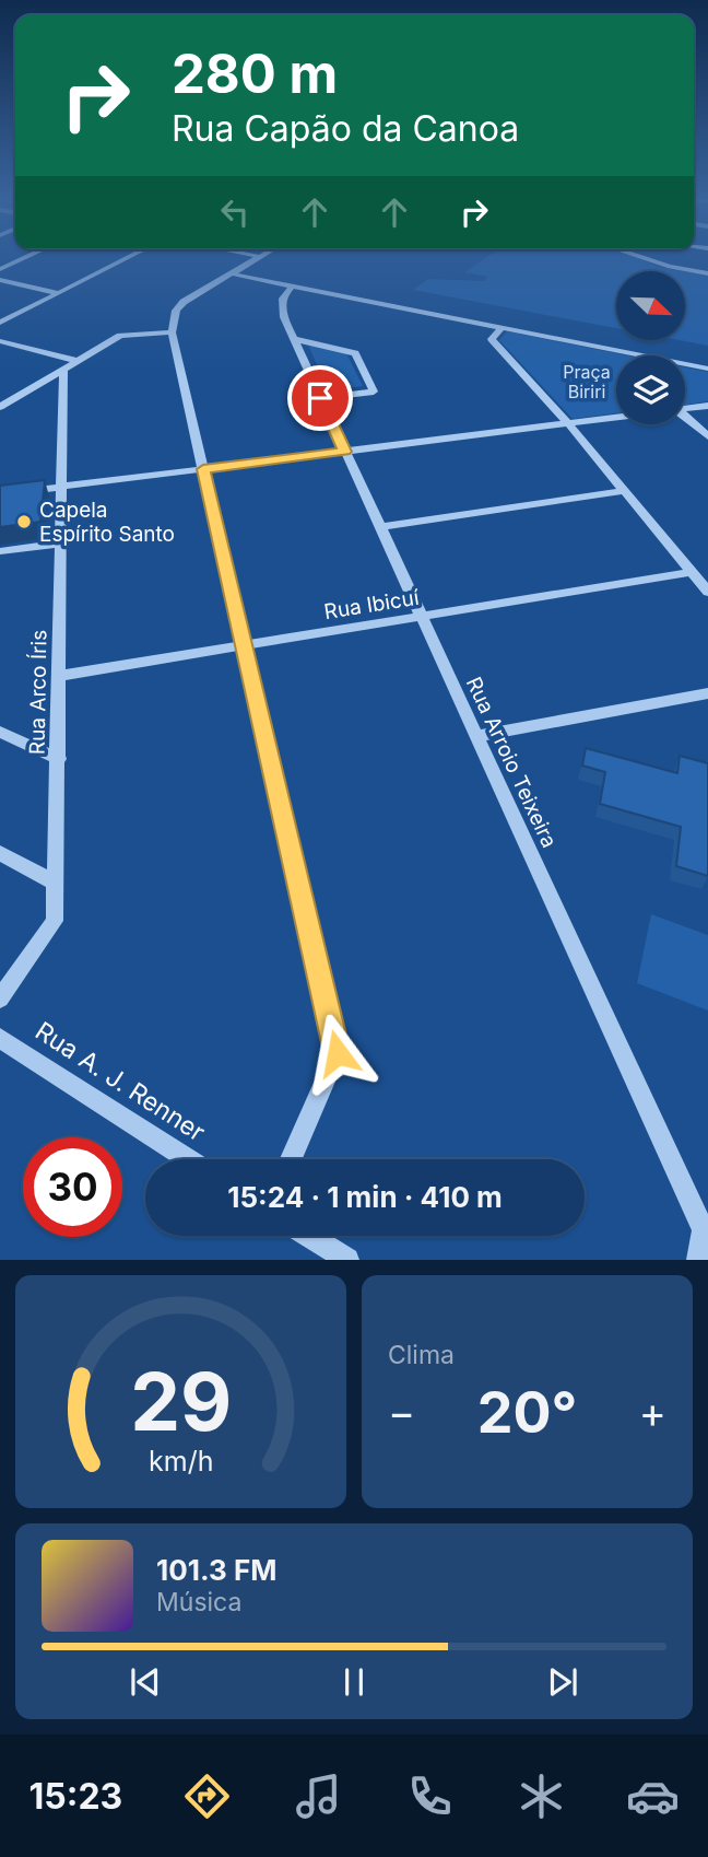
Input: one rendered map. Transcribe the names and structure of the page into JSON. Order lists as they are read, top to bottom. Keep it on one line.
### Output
{"streets":{"street":["Rua Ibicuí","Rua Arco Íris","Rua Arroio Teixeira","Rua A. J. Renner"]},"crossings":[["Rua Ibicuí","Rua Arco Íris"],["Rua Ibicuí","Rua Arroio Teixeira"]],"parks":["Praça Biriri"],"places":["Capela Espírito Santo"],"north":"bottom right","page":{"turn":["280 m","Rua Capão da Canoa"],"limit":"30","trip":"15:24 · 1 min · 410 m","tile":"Clima","heat":["−","20°","+"],"song":["101.3 FM","Música"],"tabs":"15:23","gauge":["29","km/h"]}}
